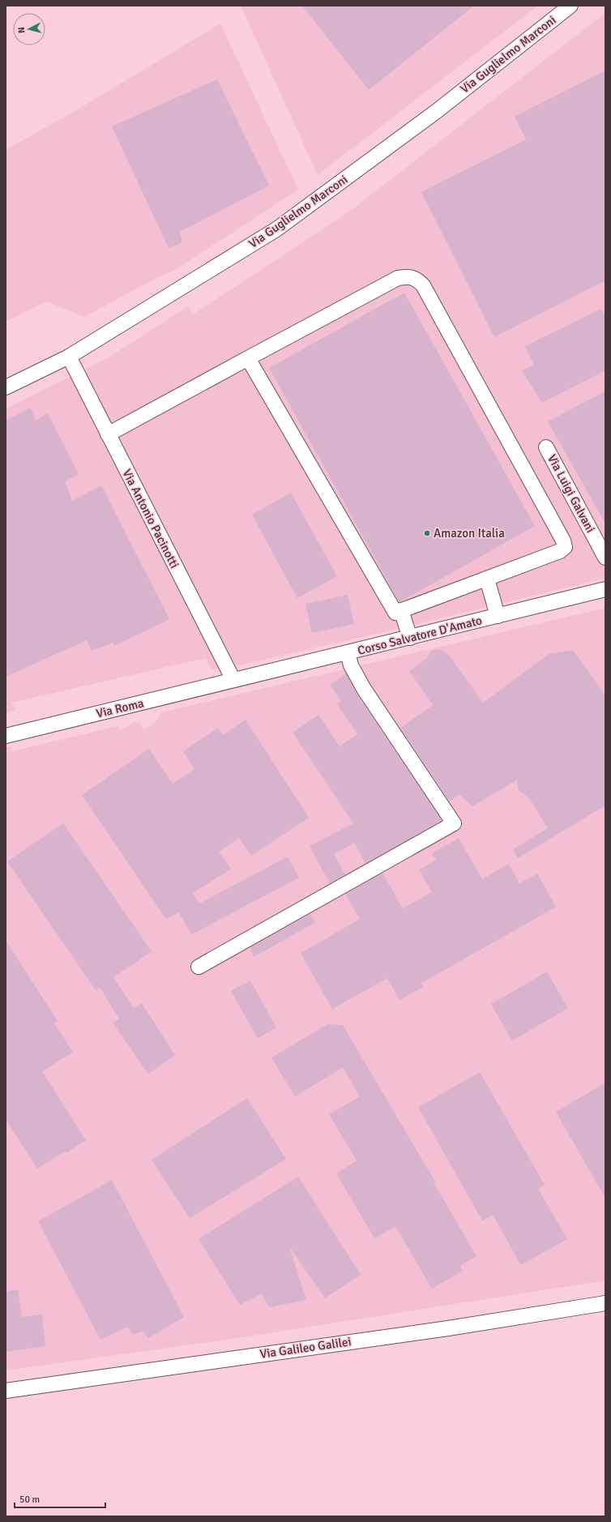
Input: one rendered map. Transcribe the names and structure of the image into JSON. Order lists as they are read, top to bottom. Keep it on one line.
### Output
{"streets":{"street":["Via Guglielmo Marconi","Via Luigi Galvani","Via Antonio Pacinotti","Corso Salvatore D'Amato","Via Roma","Via Galileo Galilei"]},"crossings":[["Via Guglielmo Marconi","Via Antonio Pacinotti"],["Via Antonio Pacinotti","Corso Salvatore D'Amato"],["Via Antonio Pacinotti","Via Roma"],["Corso Salvatore D'Amato","Via Roma"]],"places":["Amazon Italia"],"scale_bar":"50 m","north":"left"}
